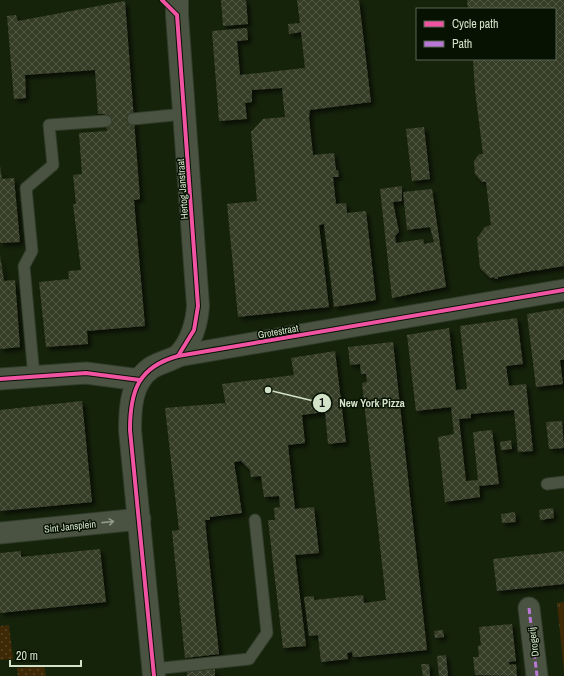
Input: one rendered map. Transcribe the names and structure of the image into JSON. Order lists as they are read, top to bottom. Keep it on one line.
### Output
{"streets":{"main road":["Hertog Janstraat","Grotestraat"],"street":["Sint Jansplein","Drogerij"]},"crossings":[["Hertog Janstraat","Grotestraat"]],"places":["New York Pizza"],"legend":["Cycle path","Path"],"scale_bar":"20 m"}
